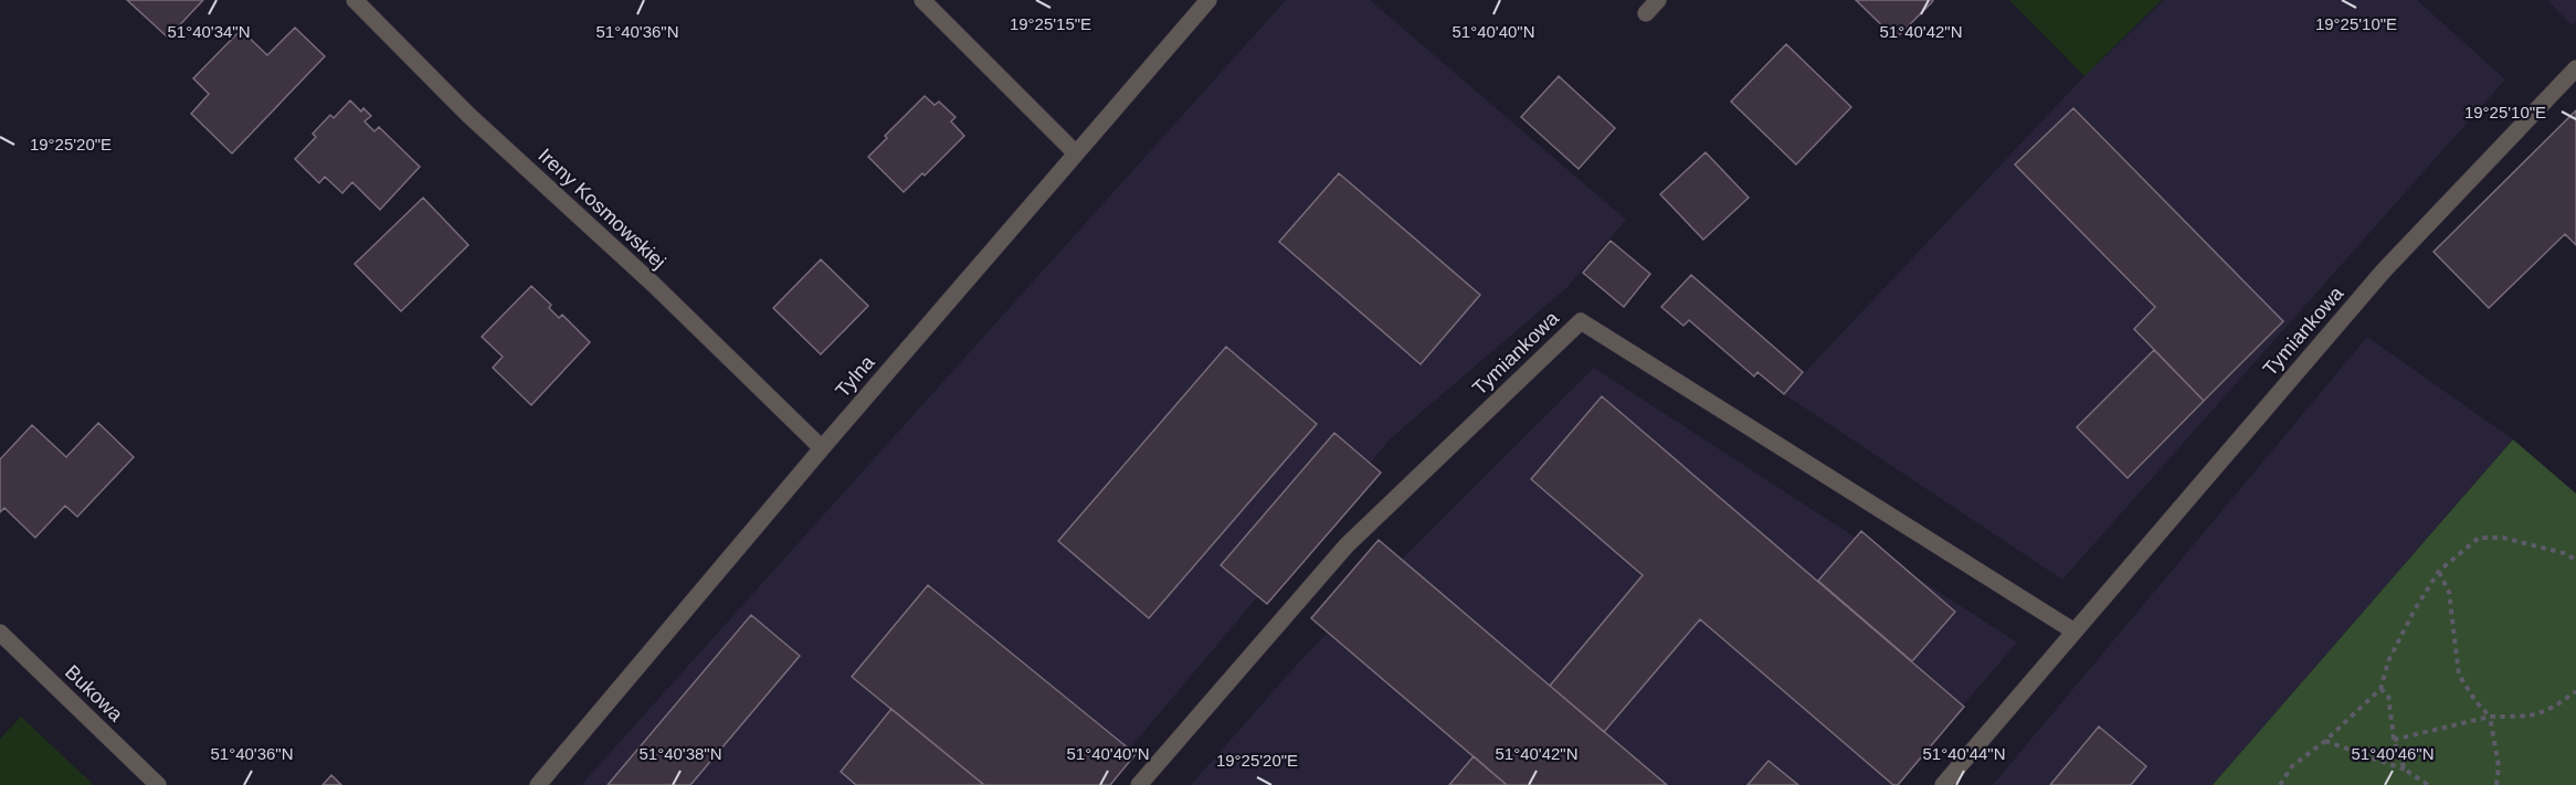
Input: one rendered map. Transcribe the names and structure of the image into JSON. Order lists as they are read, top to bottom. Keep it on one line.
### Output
{"streets":{"street":["Ireny Kosmowskiej","Tymiankowa","Tylna","Bukowa"]},"crossings":[["Ireny Kosmowskiej","Tylna"]],"coordinates":["19°25'15\"E","19°25'10\"E","51°40'34\"N","51°40'36\"N","51°40'40\"N","51°40'42\"N","19°25'20\"E","51°40'38\"N","51°40'44\"N","51°40'46\"N"]}
